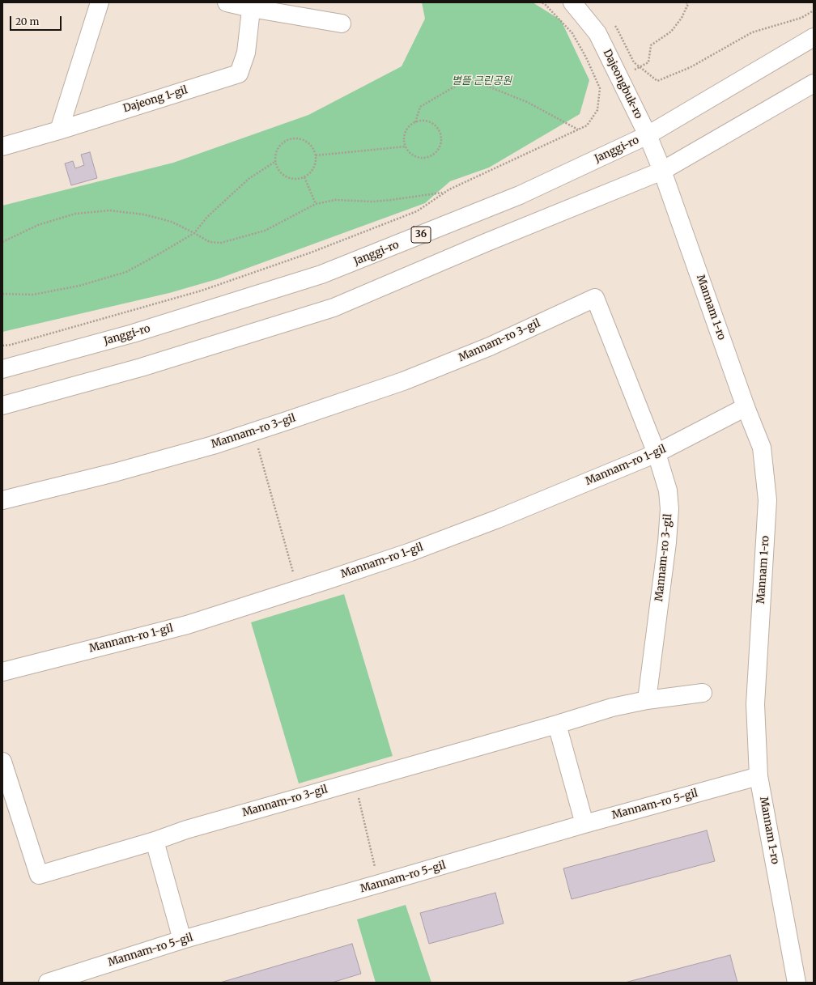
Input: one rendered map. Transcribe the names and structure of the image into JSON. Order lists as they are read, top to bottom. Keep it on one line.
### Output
{"streets":{"street":["Dajeongbuk-ro","Dajeong 1-gil","Janggi-ro","36","Mannam 1-ro","Mannam-ro 3-gil","Mannam-ro 1-gil","Mannam-ro 5-gil"]},"crossings":[["Dajeongbuk-ro","Janggi-ro"],["Dajeongbuk-ro","Mannam 1-ro"],["Mannam 1-ro","Mannam-ro 1-gil"],["Mannam 1-ro","Mannam-ro 5-gil"],["Mannam-ro 3-gil","Mannam-ro 1-gil"]],"parks":["별뜰 근린공원"],"scale_bar":"20 m"}
